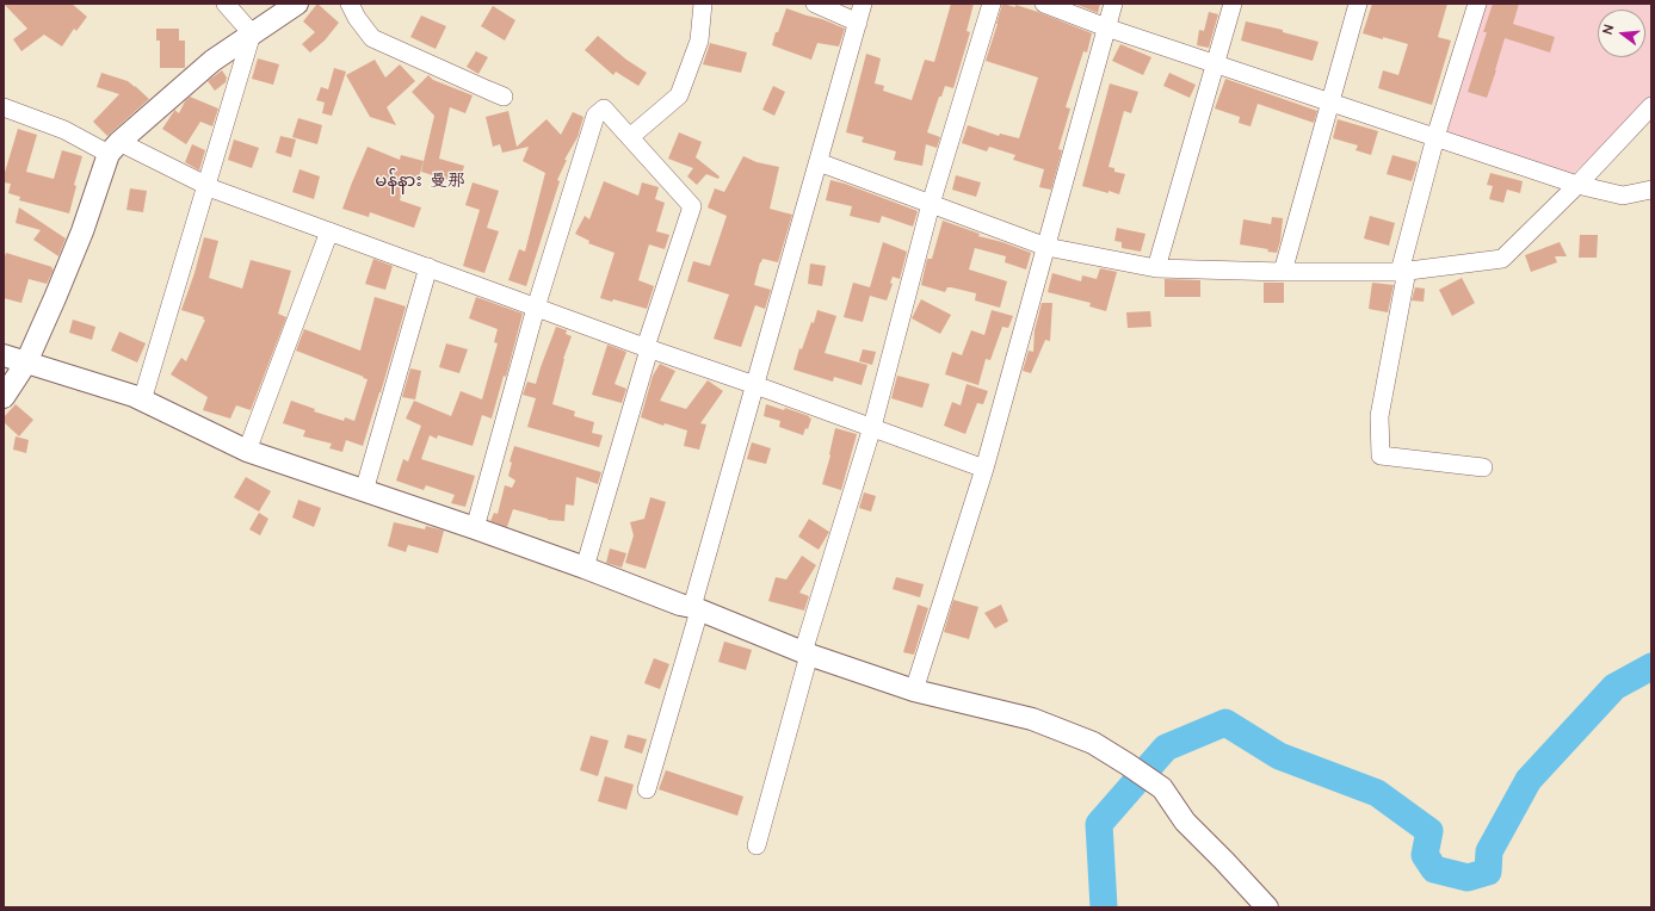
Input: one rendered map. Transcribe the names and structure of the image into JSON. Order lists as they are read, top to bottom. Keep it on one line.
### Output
{"districts":["မန်နား 曼那"],"north":"left"}
